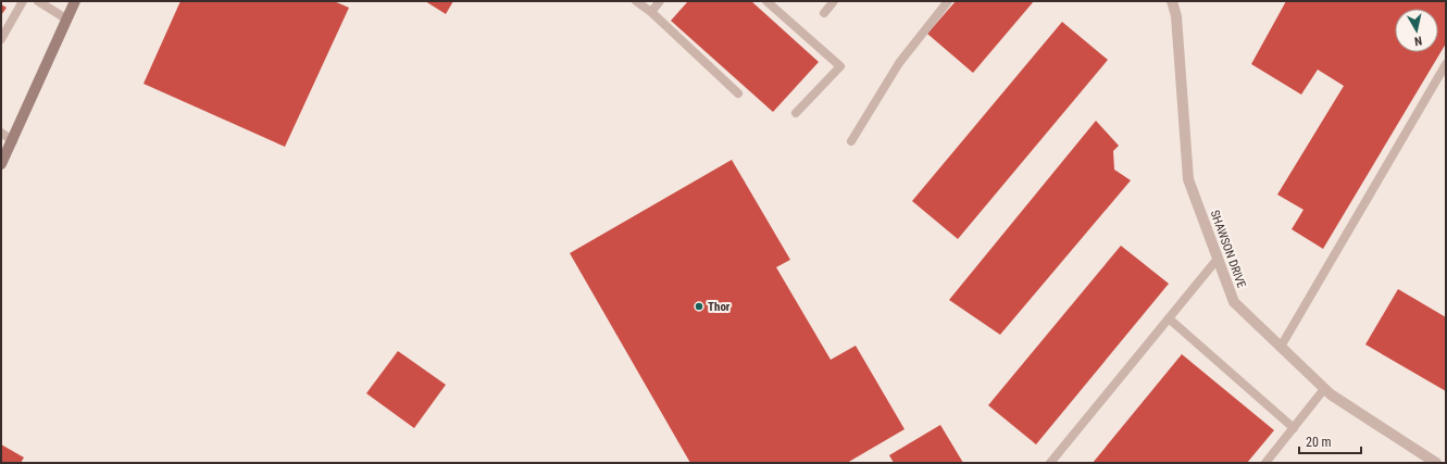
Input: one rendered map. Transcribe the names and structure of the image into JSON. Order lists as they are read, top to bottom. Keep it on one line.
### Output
{"streets":{"street":["SHAWSON DRIVE"]},"places":["Thor"],"scale_bar":"20 m","north":"bottom"}
